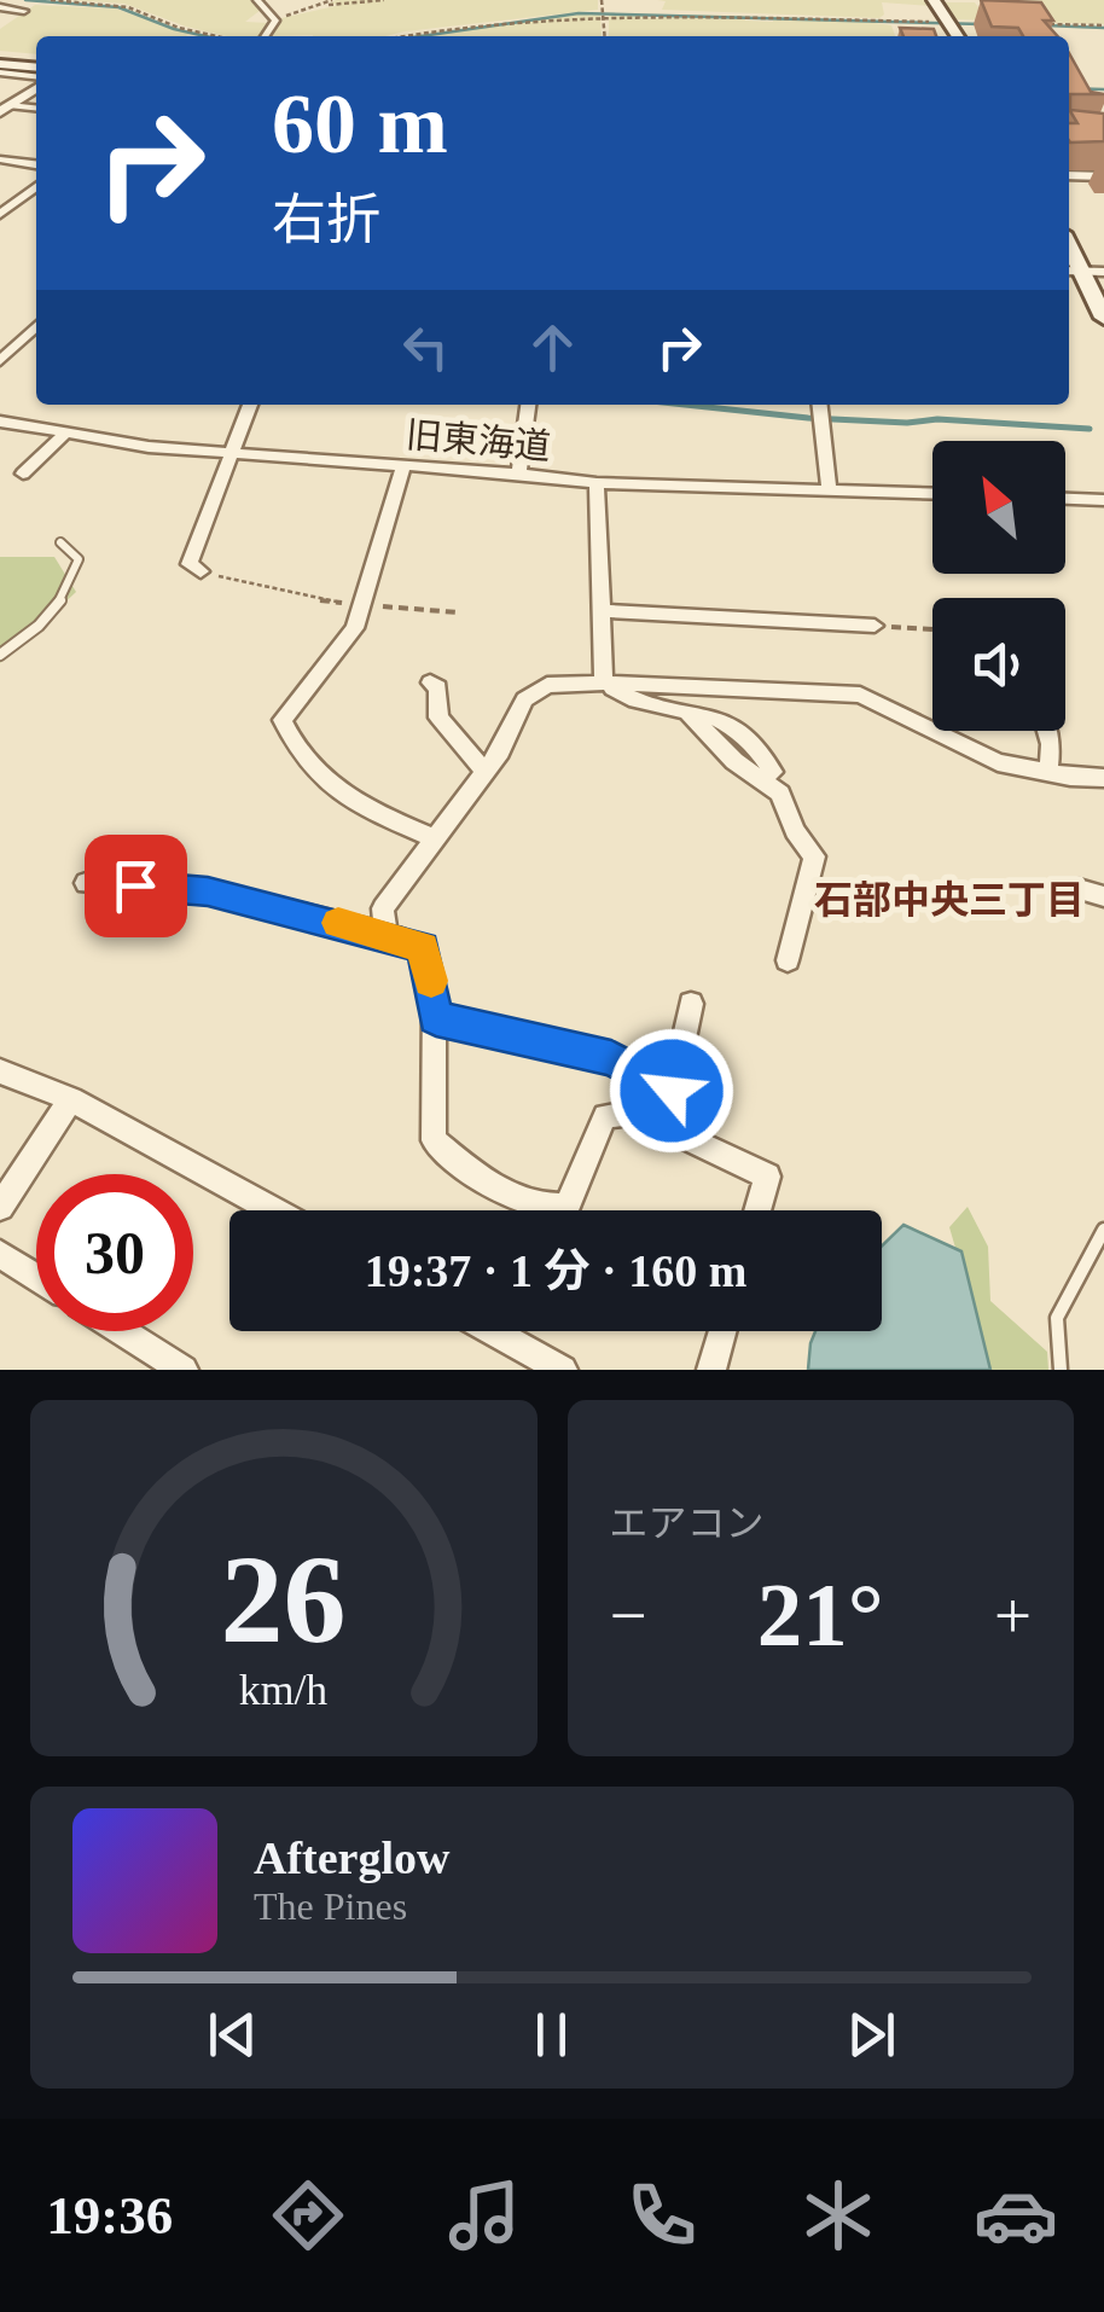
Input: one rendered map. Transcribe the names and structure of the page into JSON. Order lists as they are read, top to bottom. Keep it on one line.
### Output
{"streets":{"street":["旧東海道"]},"districts":["石部中央三丁目"],"north":"top left","page":{"turn":["60 m","右折"],"limit":"30","trip":"19:37 · 1 分 · 160 m","tile":"エアコン","heat":["−","21°","+"],"song":["Afterglow","The Pines"],"tabs":"19:36","gauge":["26","km/h"]}}
